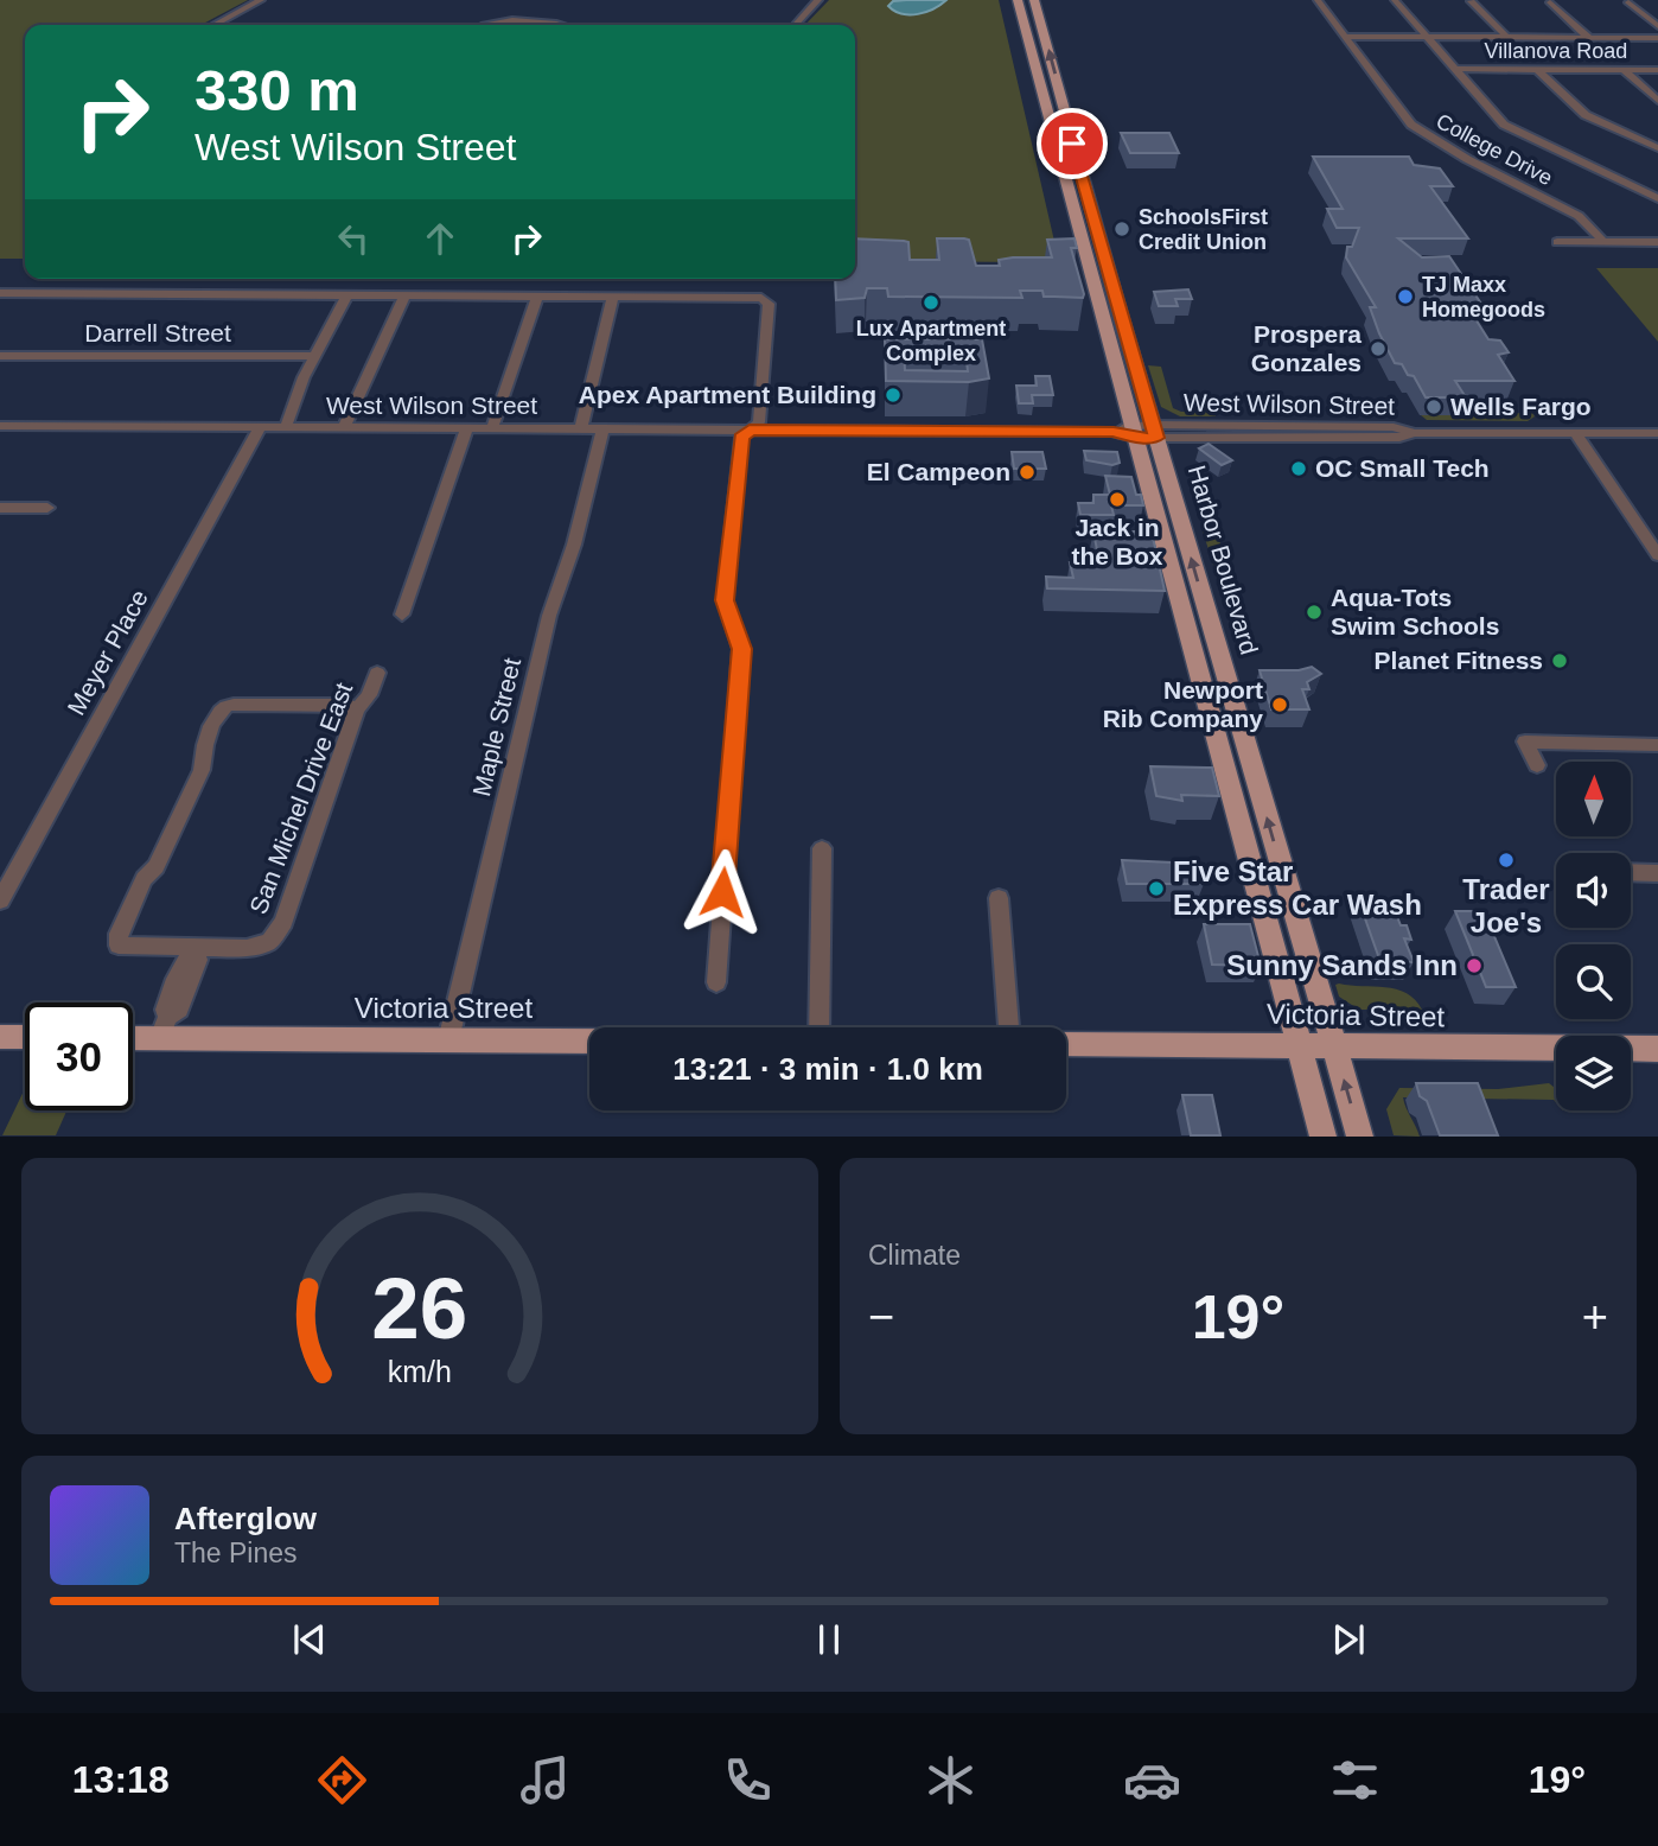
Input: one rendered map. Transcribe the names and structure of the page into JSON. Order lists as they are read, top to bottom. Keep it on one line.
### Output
{"streets":{"main road":["Harbor Boulevard","Victoria Street"],"street":["Villanova Road","College Drive","Darrell Street","West Wilson Street","Meyer Place","Maple Street","San Michel Drive East"]},"crossings":[["West Wilson Street","Harbor Boulevard"],["West Wilson Street","Meyer Place"],["West Wilson Street","Maple Street"],["Harbor Boulevard","Victoria Street"],["Maple Street","Victoria Street"]],"places":["SchoolsFirst Credit Union","TJ Maxx Homegoods","Lux Apartment Complex","Prospera Gonzales","Apex Apartment Building","Wells Fargo","OC Small Tech","El Campeon","Jack in the Box","Aqua-Tots Swim Schools","Planet Fitness","Newport Rib Company","Trader Joe's","Five Star Express Car Wash","Sunny Sands Inn"],"north":"top","page":{"turn":["330 m","West Wilson Street"],"limit":"30","trip":"13:21 · 3 min · 1.0 km","tile":"Climate","heat":["−","19°","+"],"song":["Afterglow","The Pines"],"tabs":["13:18","19°"],"gauge":["26","km/h"]}}
